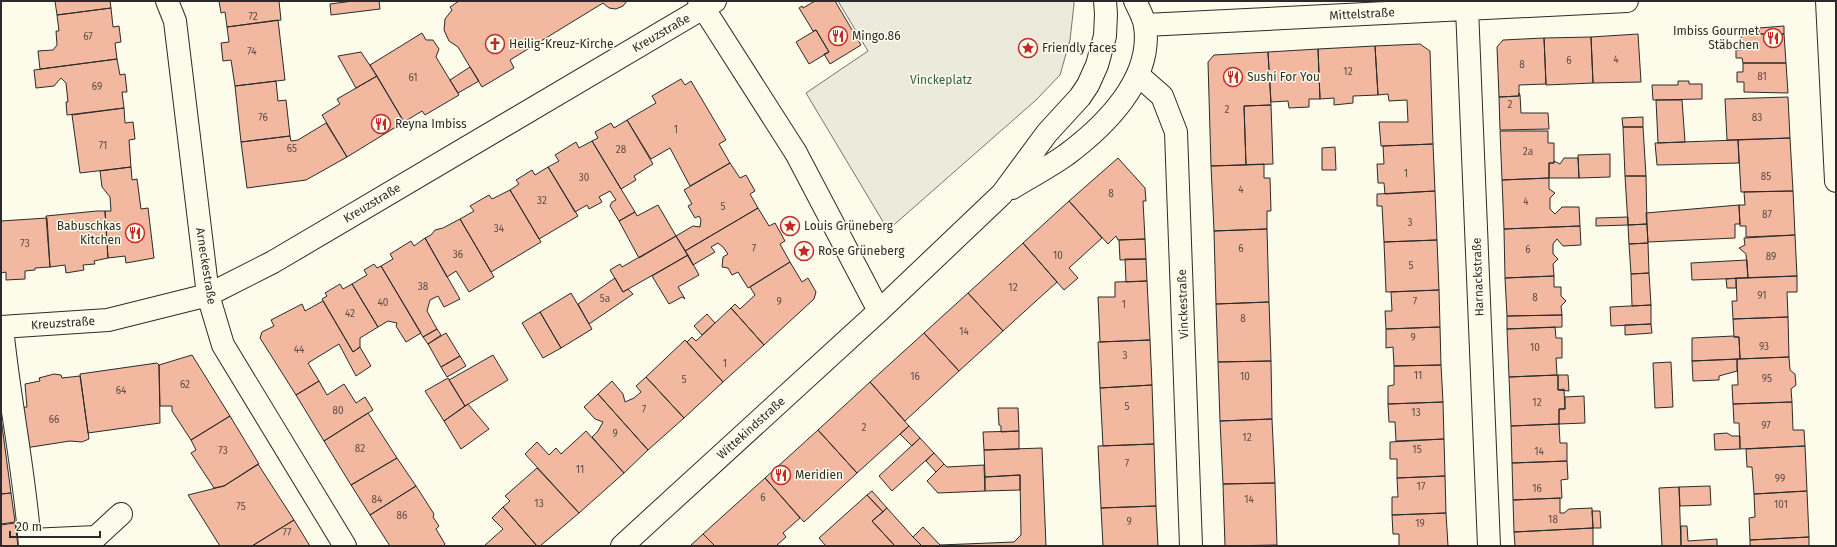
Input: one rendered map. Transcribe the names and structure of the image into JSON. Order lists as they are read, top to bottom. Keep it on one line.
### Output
{"streets":{"street":["Mittelstraße","Kreuzstraße","Arneckestraße","Harnackstraße","Vinckestraße","Wittekindstraße"]},"crossings":[["Mittelstraße","Harnackstraße"],["Kreuzstraße","Arneckestraße"]],"parks":["Vinckeplatz"],"places":{"restaurant":["Mingo.86","Imbiss Gourmet Stäbchen","Sushi For You","Reyna Imbiss","Babuschkas Kitchen","Meridien"],"church":["Heilig-Kreuz-Kirche"],"place":["Friendly faces","Louis Grüneberg","Rose Grüneberg"]},"house_numbers":["72","67","74","4","6","8","12","81","61","69","2","2","76","83","1","71","65","28","2a","1","85","30","4","8","32","4","5","87","3","34","73","7","6","6","36","10","89","5","38","12","91","8","5a","9","7","40","1","42","8","14","9","93","10","44","3","1","11","16","10","95","5","62","64","12","5","7","80","13","66","97","2","9","12","82","15","73","14","7","11","99","17","16","6","84","14","13","101","75","86","18","9","19","77"],"scale_bar":"20 m"}
